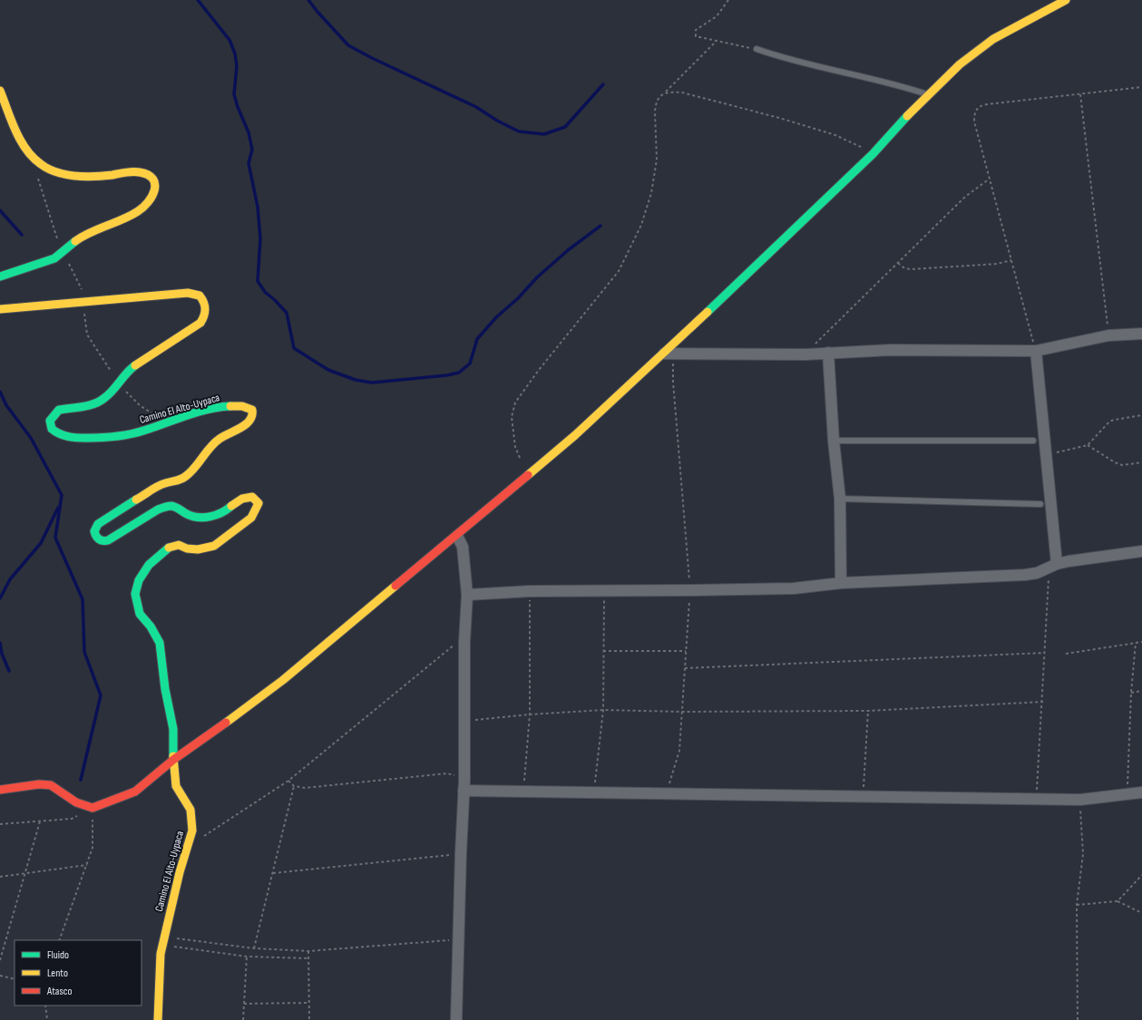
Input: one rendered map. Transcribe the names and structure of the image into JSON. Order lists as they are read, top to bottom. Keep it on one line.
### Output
{"streets":{"street":["Camino El Alto-Uypaca"]},"legend":["Fluido","Lento","Atasco"]}
